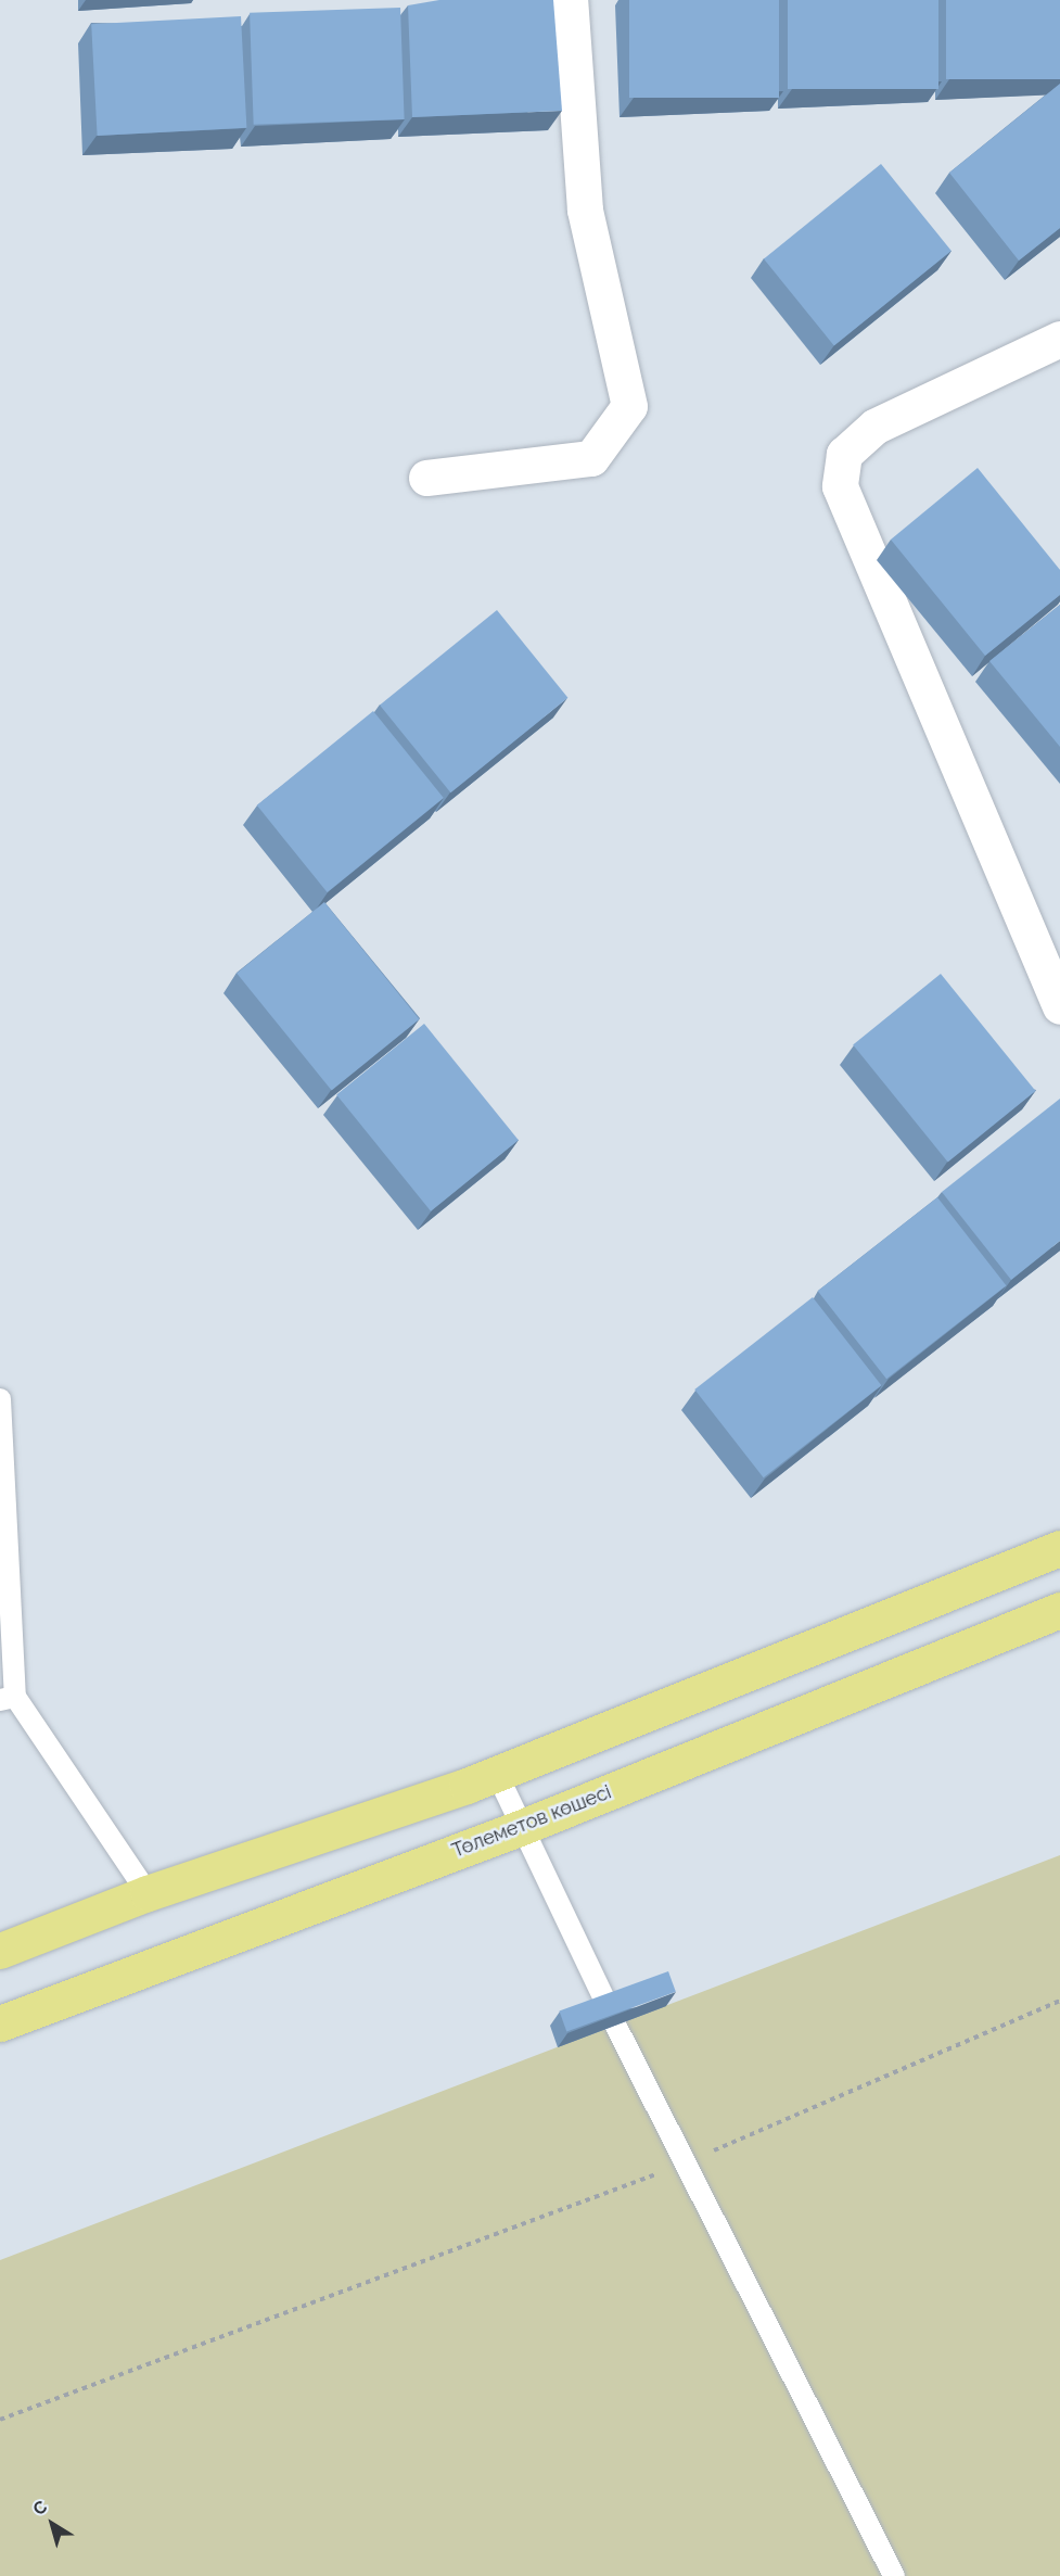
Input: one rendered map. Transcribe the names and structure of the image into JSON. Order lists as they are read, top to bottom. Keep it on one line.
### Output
{"streets":{"main road":["Төлеметов көшесі"]},"north":"top left"}
